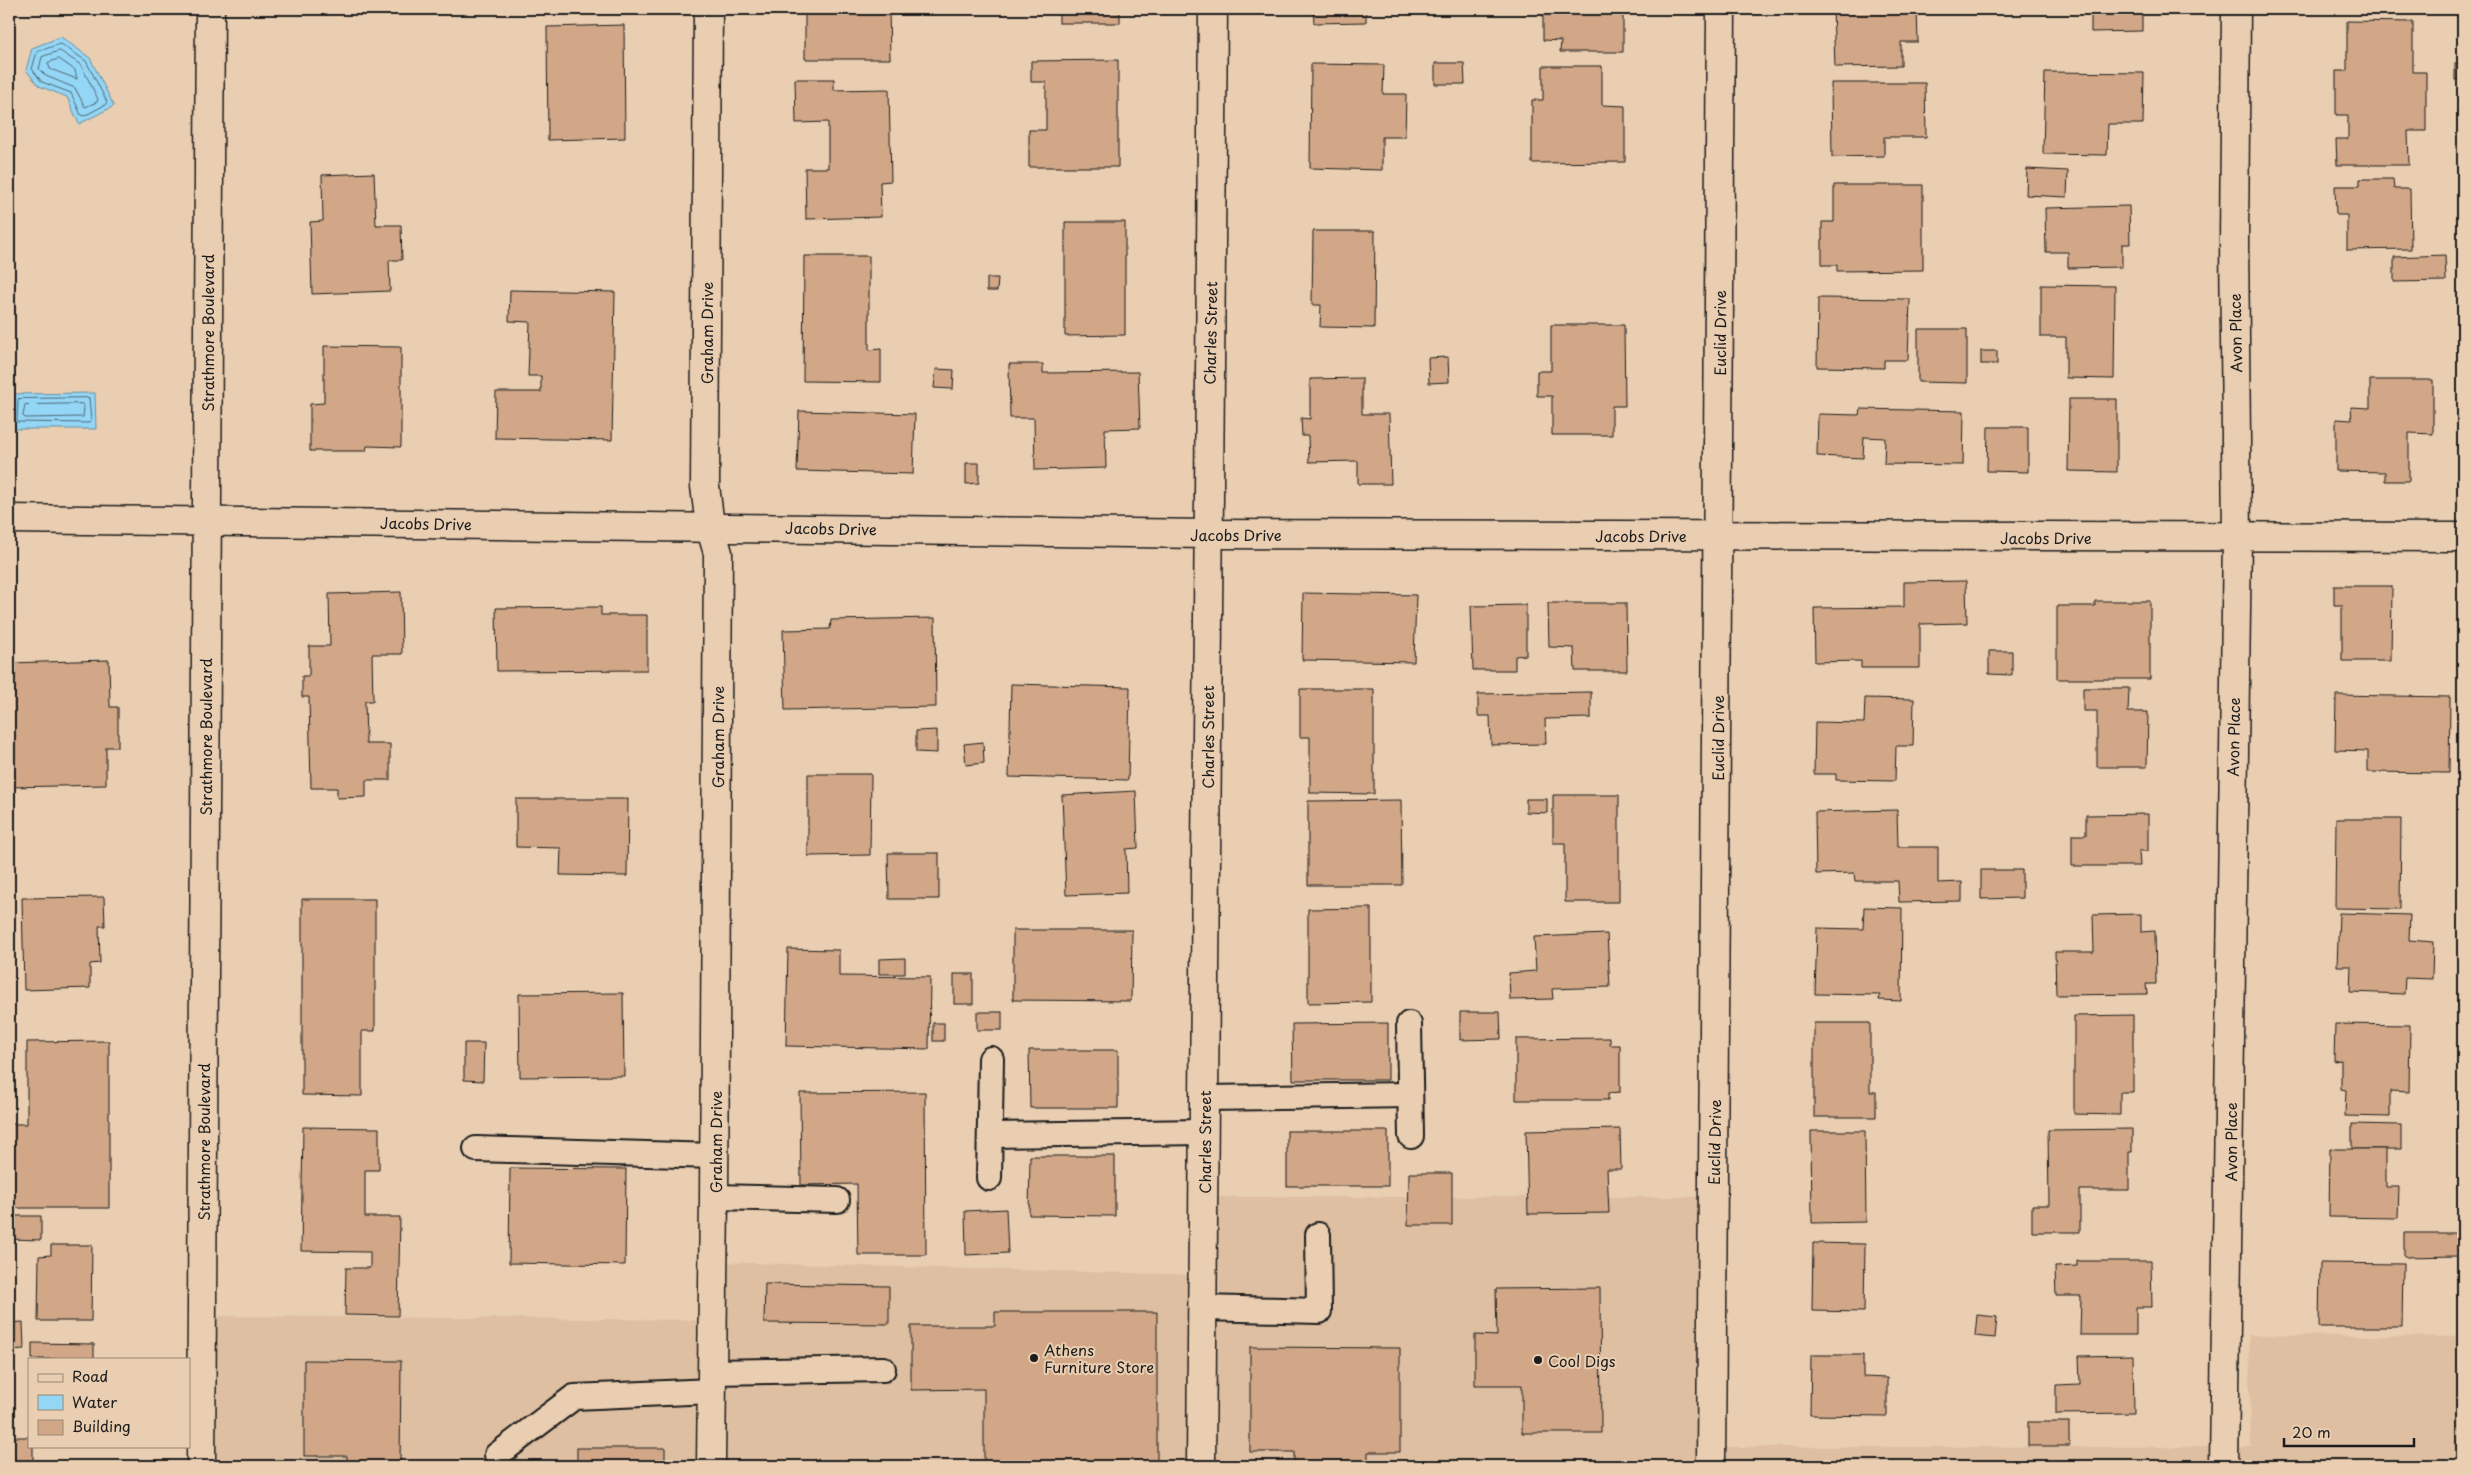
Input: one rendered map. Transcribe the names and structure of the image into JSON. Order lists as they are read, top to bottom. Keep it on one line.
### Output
{"streets":{"street":["Strathmore Boulevard","Graham Drive","Charles Street","Euclid Drive","Avon Place","Jacobs Drive"]},"crossings":[["Strathmore Boulevard","Jacobs Drive"],["Graham Drive","Jacobs Drive"],["Charles Street","Jacobs Drive"],["Euclid Drive","Jacobs Drive"],["Avon Place","Jacobs Drive"]],"places":["Athens Furniture Store","Cool Digs"],"legend":["Road","Water","Building"],"scale_bar":"20 m"}
